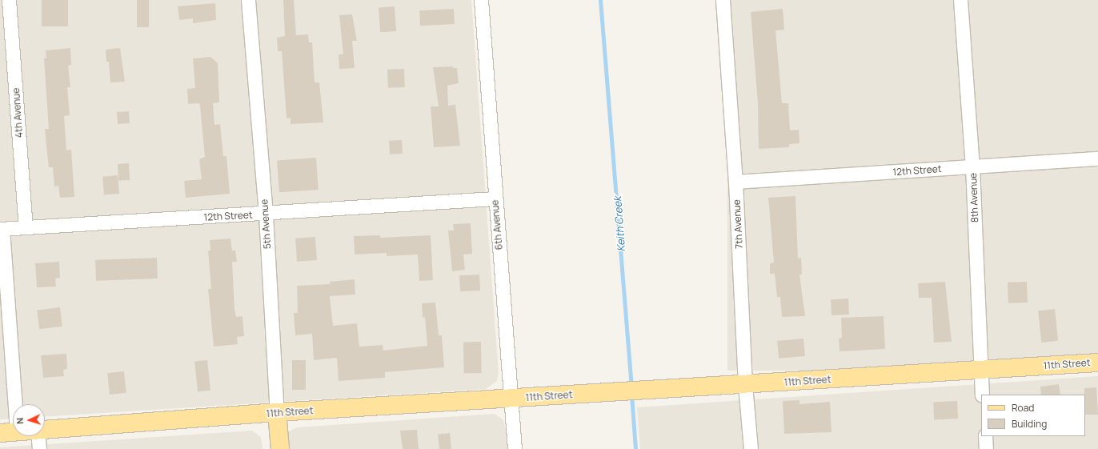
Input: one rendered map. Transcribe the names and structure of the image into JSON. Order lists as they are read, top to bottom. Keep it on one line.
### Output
{"streets":{"main road":["5th Avenue","11th Street"],"street":["4th Avenue","12th Street","8th Avenue","7th Avenue","6th Avenue"]},"crossings":[["4th Avenue","12th Street"],["12th Street","8th Avenue"],["12th Street","5th Avenue"],["12th Street","7th Avenue"],["12th Street","6th Avenue"],["8th Avenue","11th Street"],["5th Avenue","11th Street"],["7th Avenue","11th Street"],["6th Avenue","11th Street"]],"water":["Keith Creek"],"legend":["Road","Building"],"north":"left"}
